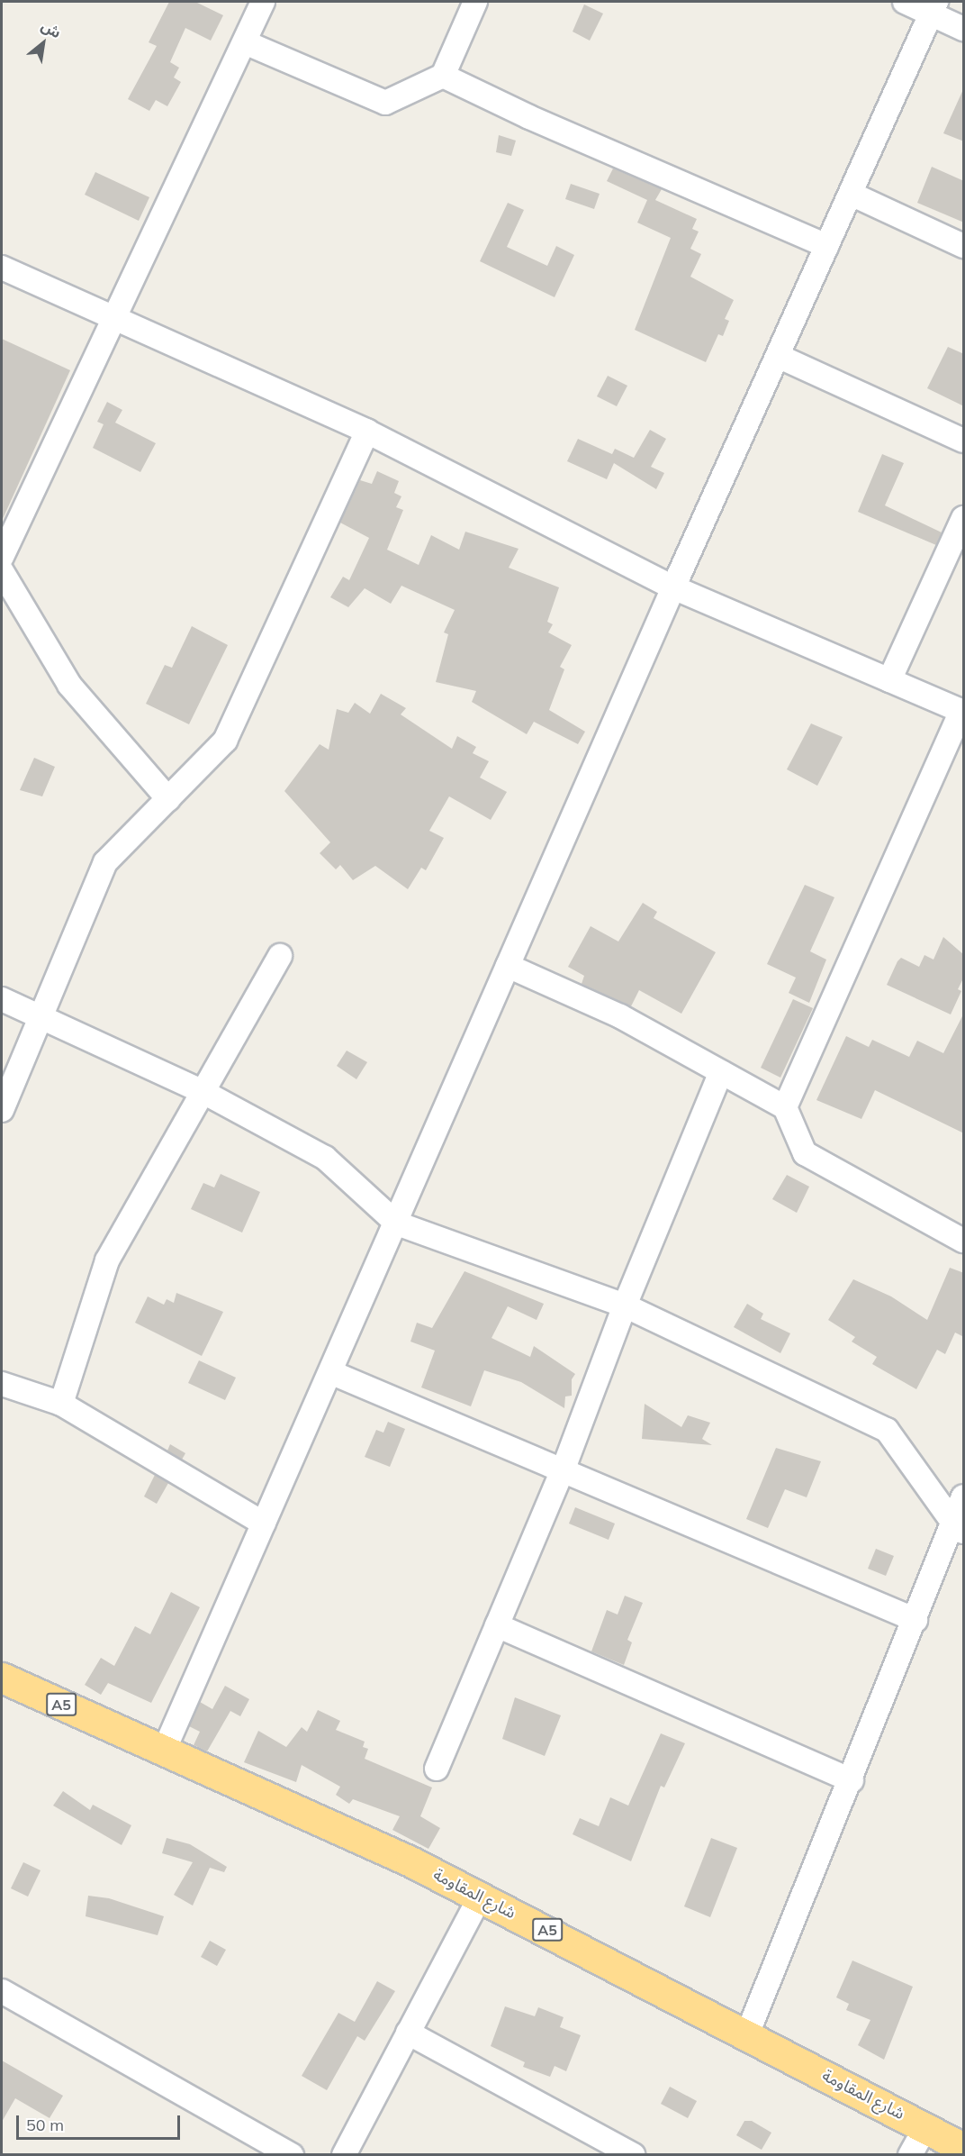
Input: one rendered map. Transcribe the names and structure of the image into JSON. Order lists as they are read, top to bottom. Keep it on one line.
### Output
{"streets":{"highway":["A5","شارع المقاومة"]},"scale_bar":"50 m","north":"top right"}
